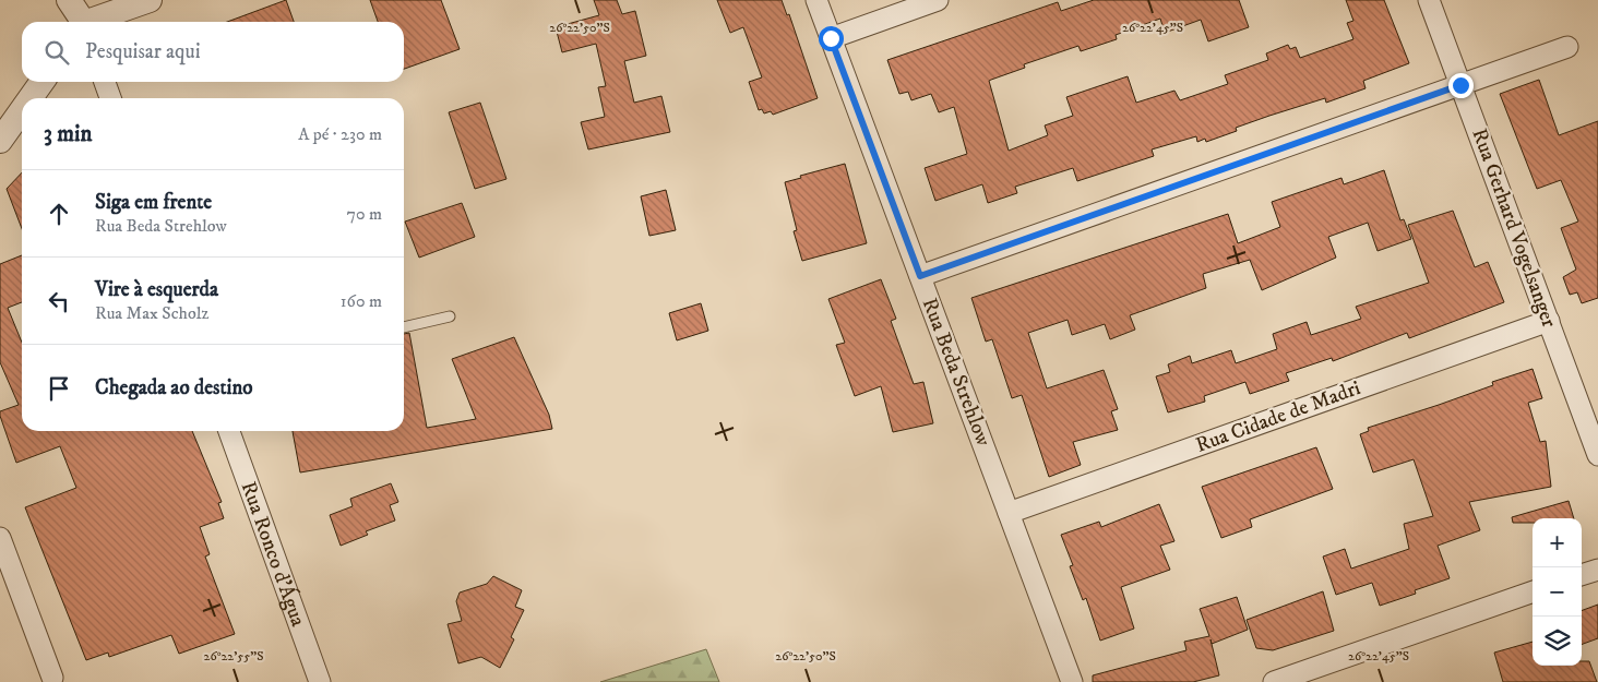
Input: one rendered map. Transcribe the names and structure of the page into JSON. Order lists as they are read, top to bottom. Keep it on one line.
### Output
{"streets":{"street":["Rua Gerhard Vogelsanger","Rua Beda Strehlow","Rua Cidade de Madri","Rua Ronco d’Água"]},"crossings":[["Rua Gerhard Vogelsanger","Rua Cidade de Madri"],["Rua Beda Strehlow","Rua Cidade de Madri"]],"page":{"search":"Pesquisar aqui","heading":["3 min","A pé · 230 m"],"list":[["Siga em frente","Rua Beda Strehlow","70 m"],["Vire à esquerda","Rua Max Scholz","160 m"],"Chegada ao destino"],"map_buttons":["+","−"]},"coordinates":["26°22'50\"S","26°22'45\"S","26°22'55\"S"]}
